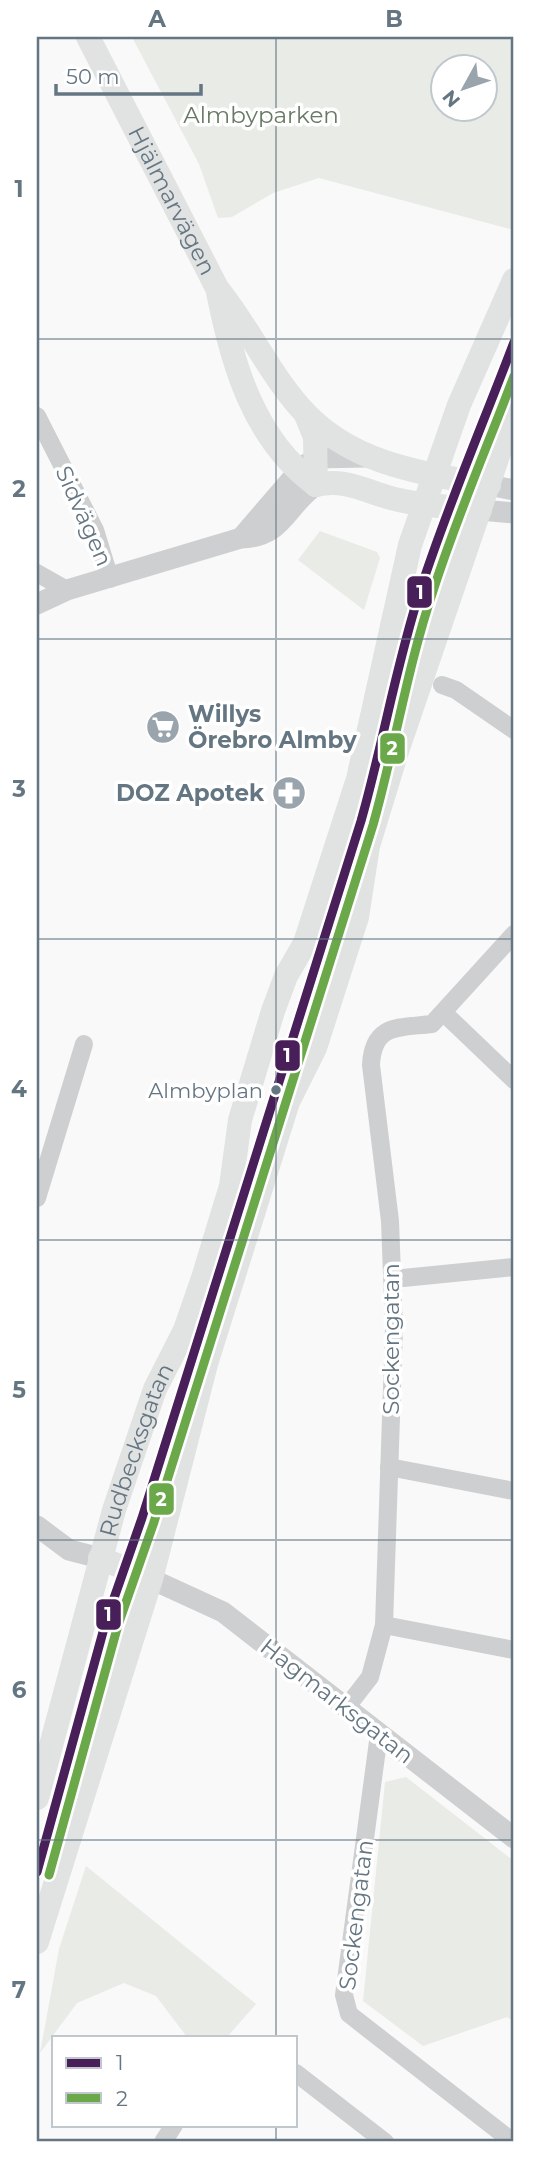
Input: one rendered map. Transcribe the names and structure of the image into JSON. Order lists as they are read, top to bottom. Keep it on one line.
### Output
{"streets":{"main road":["Hjälmarvägen","Rudbecksgatan"],"street":["Sidvägen","Sockengatan","Hagmarksgatan"]},"crossings":[["Sockengatan","Hagmarksgatan"],["Rudbecksgatan","Hagmarksgatan"]],"parks":["Almbyparken"],"places":{"supermarket":["Willys Örebro Almby"],"pharmacy":["DOZ Apotek"],"other":["Almbyplan"]},"lines":["transit line 1","transit line 2"],"legend":["1","2"],"scale_bar":"50 m","north":"bottom left","grid":{"columns":["A","B"],"rows":["1","2","3","4","5","6","7"]}}
